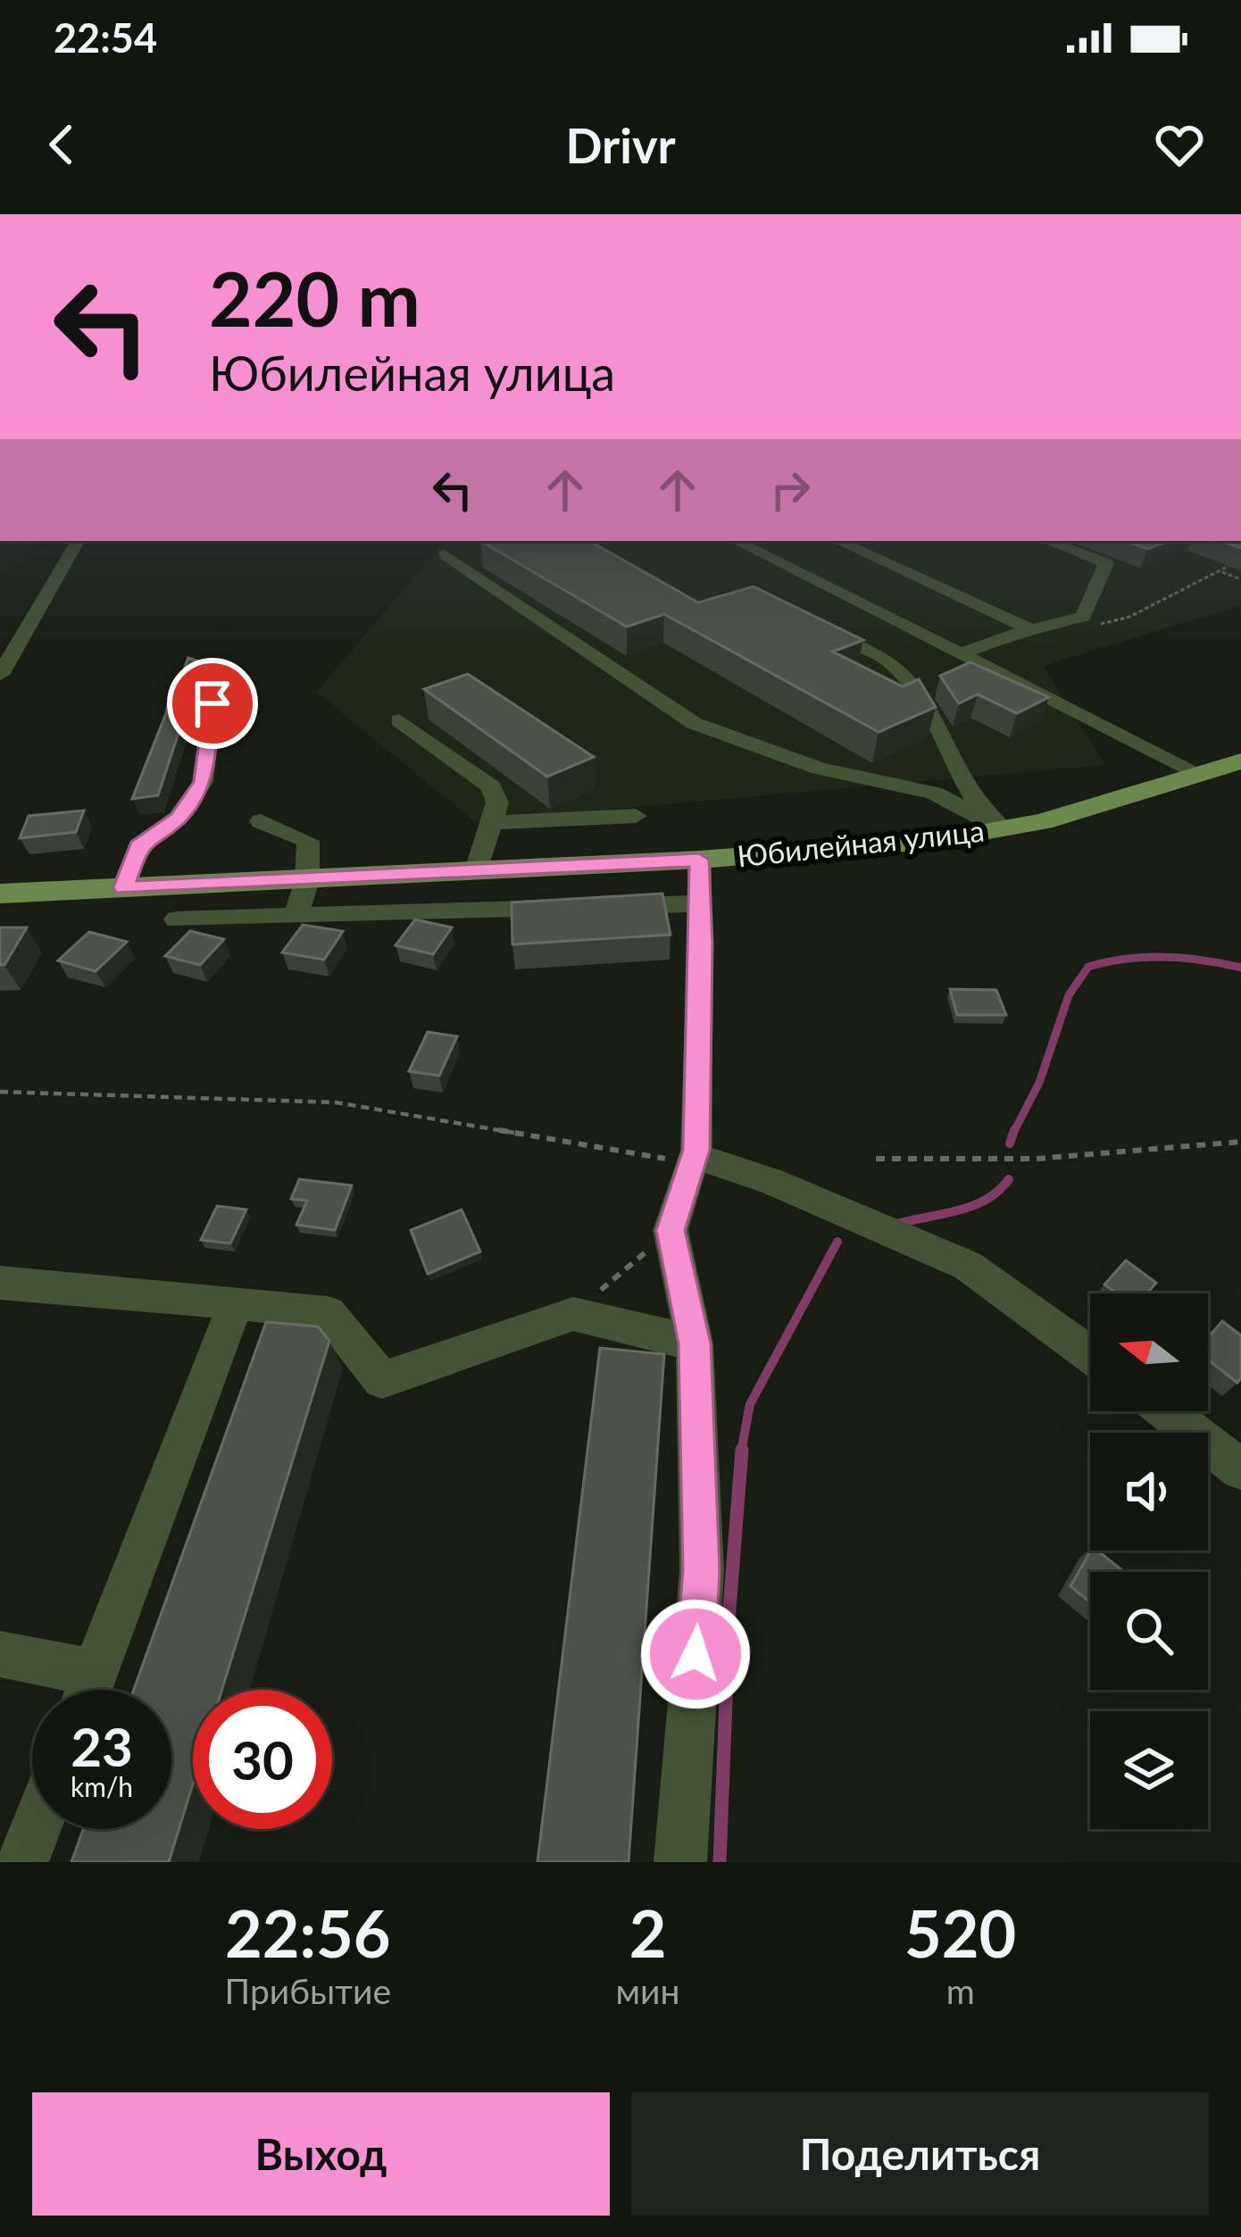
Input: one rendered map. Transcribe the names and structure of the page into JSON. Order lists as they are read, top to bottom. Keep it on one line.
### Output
{"streets":{"main road":["Юбилейная улица"]},"north":"left","page":{"status":"22:54","header":"Drivr","turn":["220 m","Юбилейная улица"],"speed":"23 km/h","limit":"30","eta":["22:56","Прибытие","2","мин","520","m"],"buttons":["Выход","Поделиться"]}}
